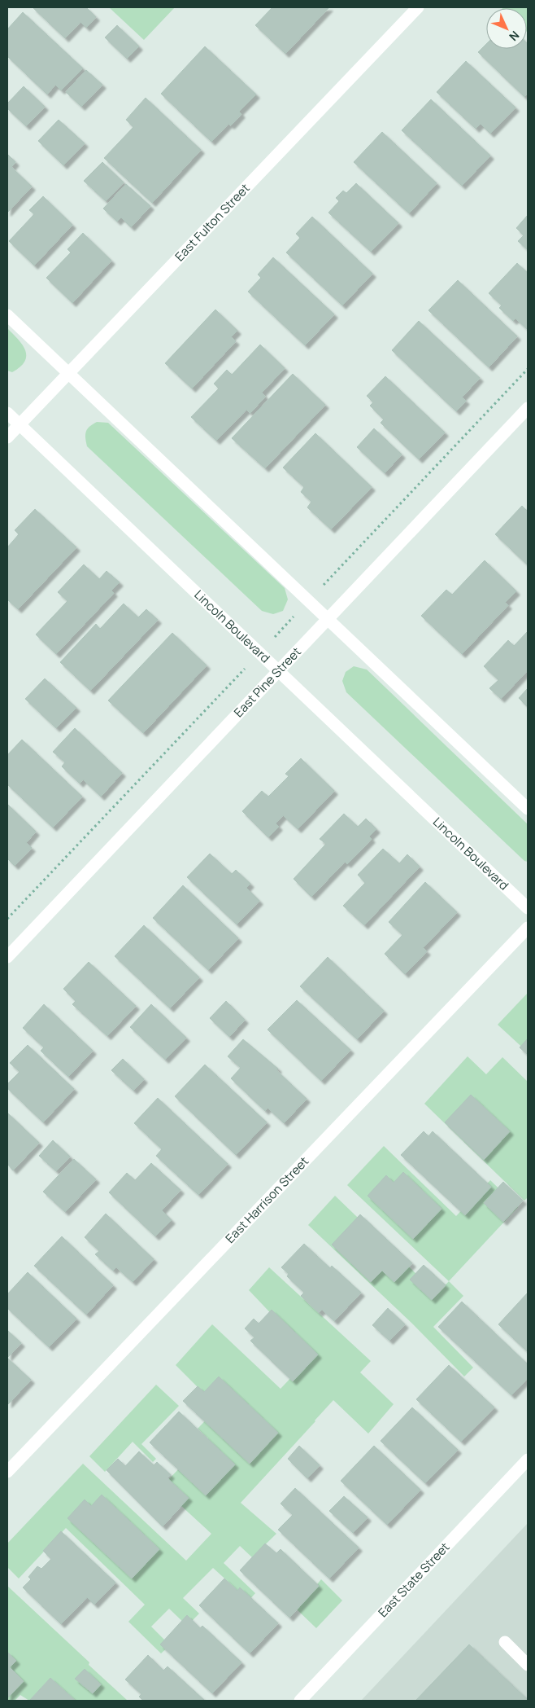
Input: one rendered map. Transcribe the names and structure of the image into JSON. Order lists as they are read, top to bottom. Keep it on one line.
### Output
{"streets":{"street":["East Fulton Street","Lincoln Boulevard","East Pine Street","East Harrison Street","East State Street"]},"crossings":[["East Fulton Street","Lincoln Boulevard"],["Lincoln Boulevard","East Pine Street"]],"north":"bottom right"}
